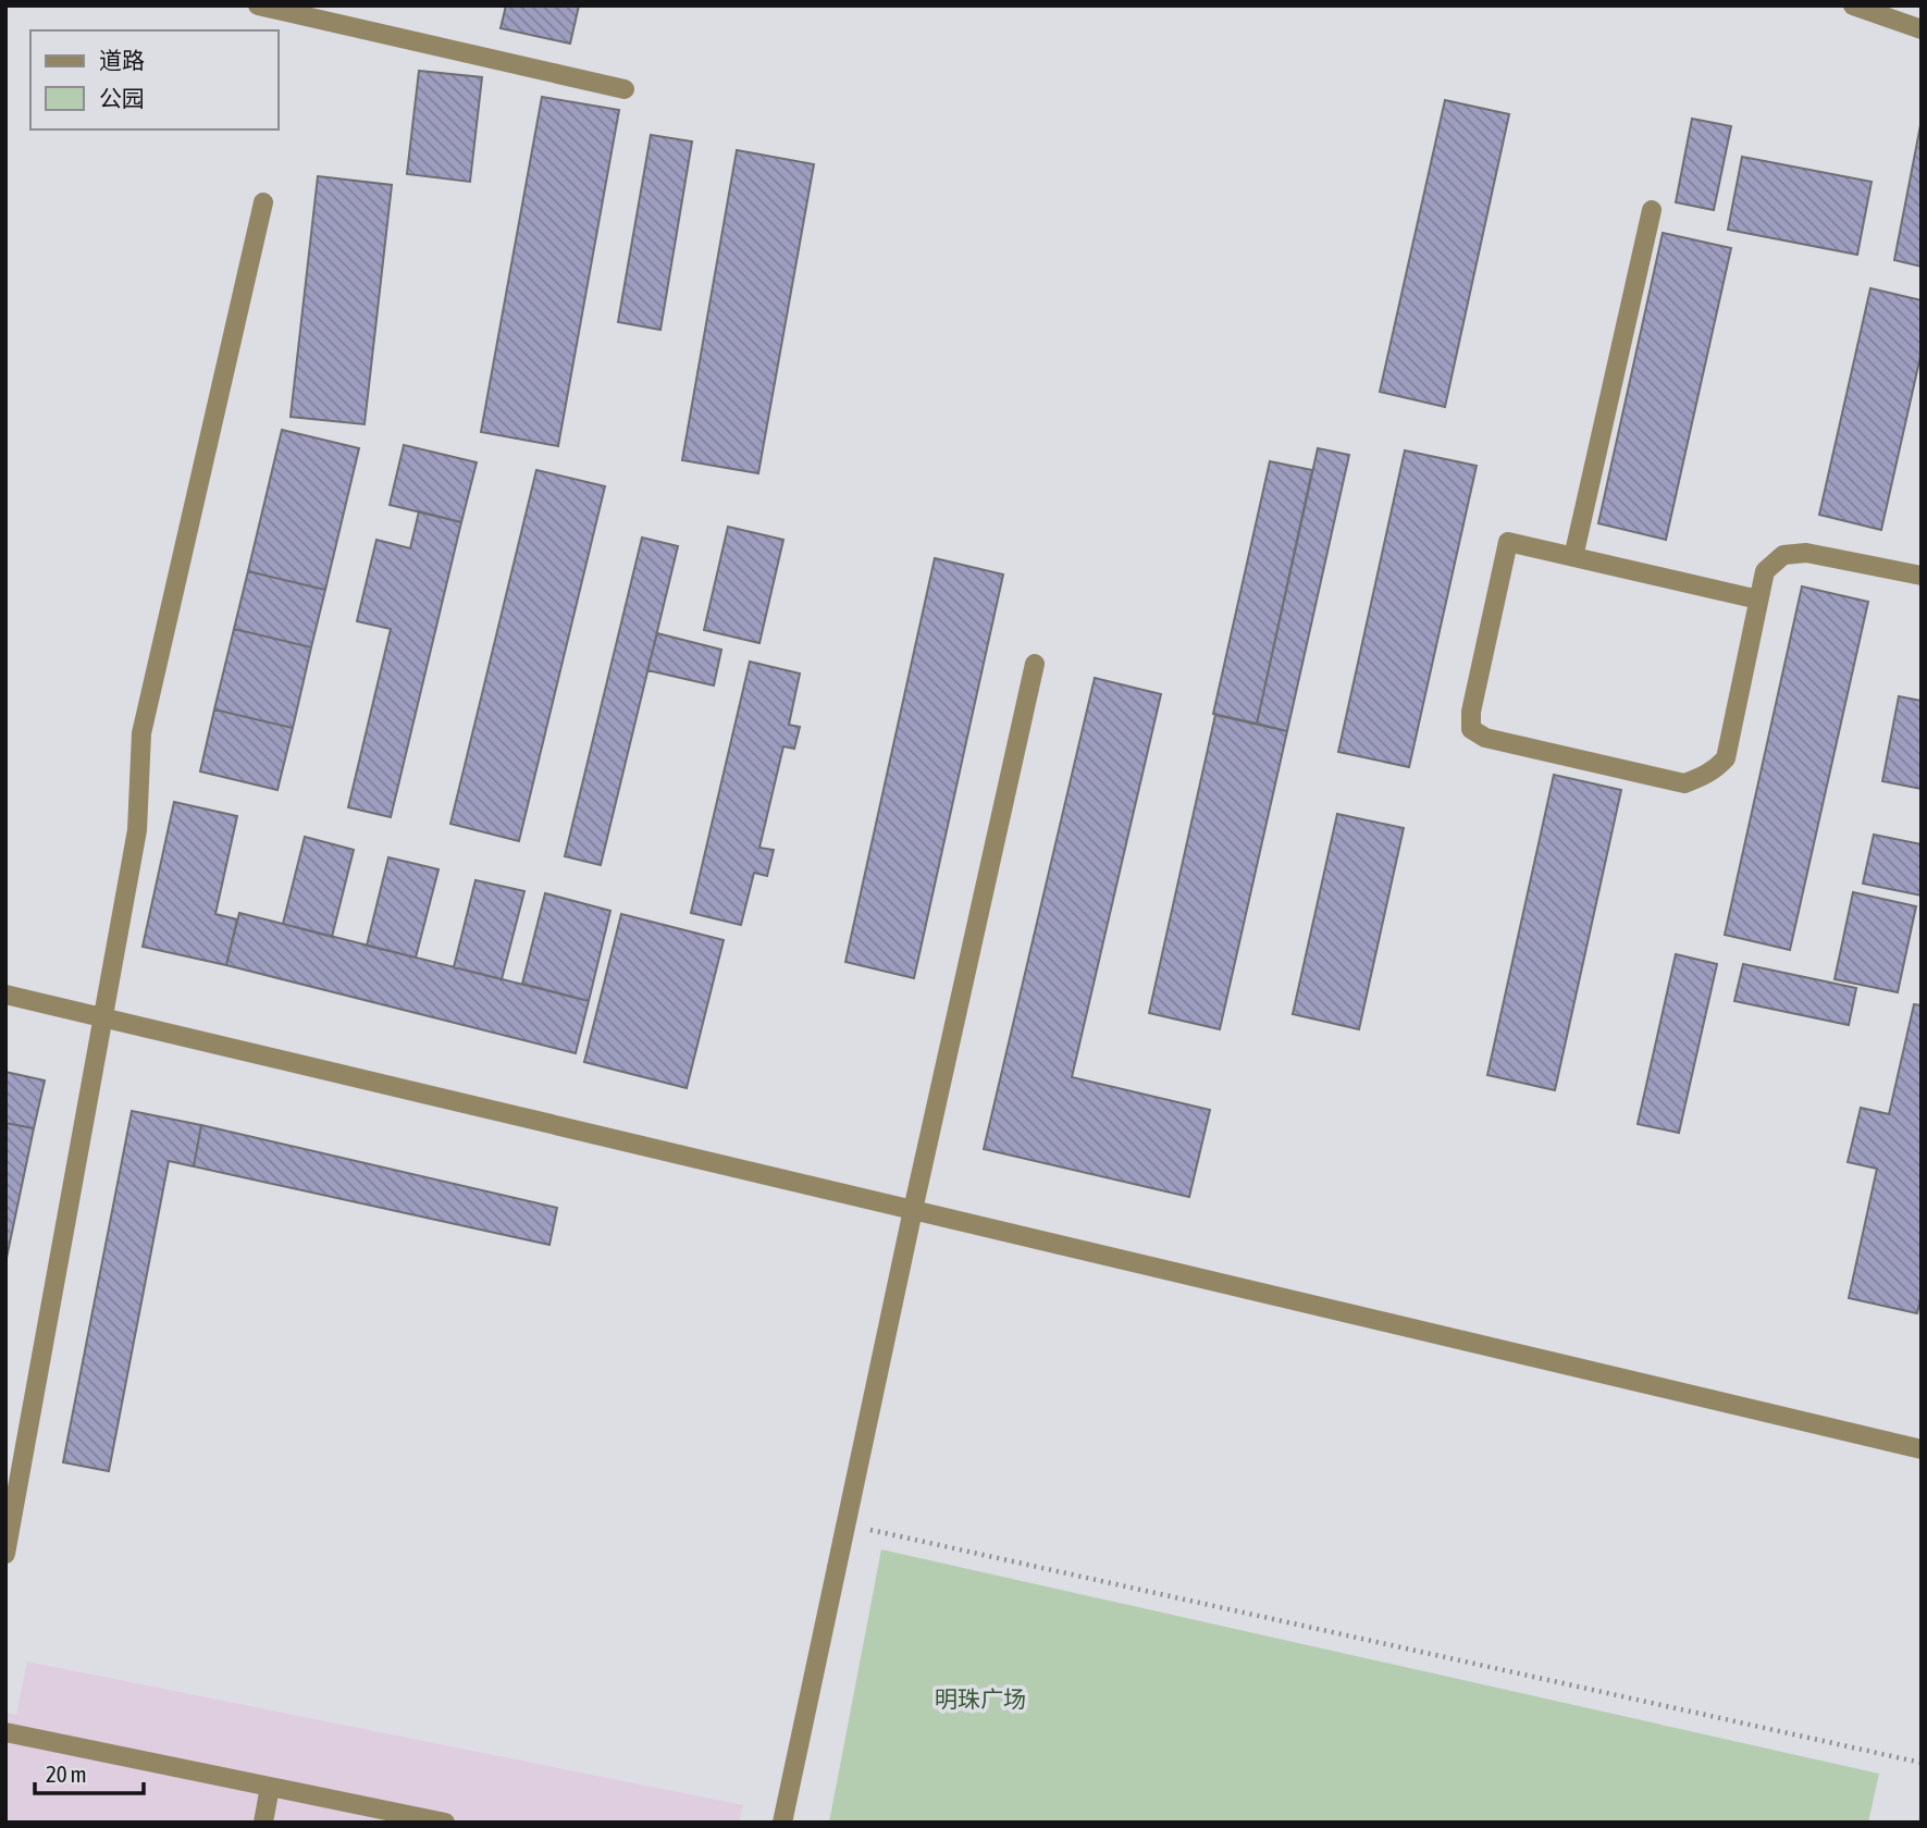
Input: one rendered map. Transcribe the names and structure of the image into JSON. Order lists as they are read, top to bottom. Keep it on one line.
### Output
{"parks":["明珠广场"],"legend":["道路","公园"],"scale_bar":"20 m"}
